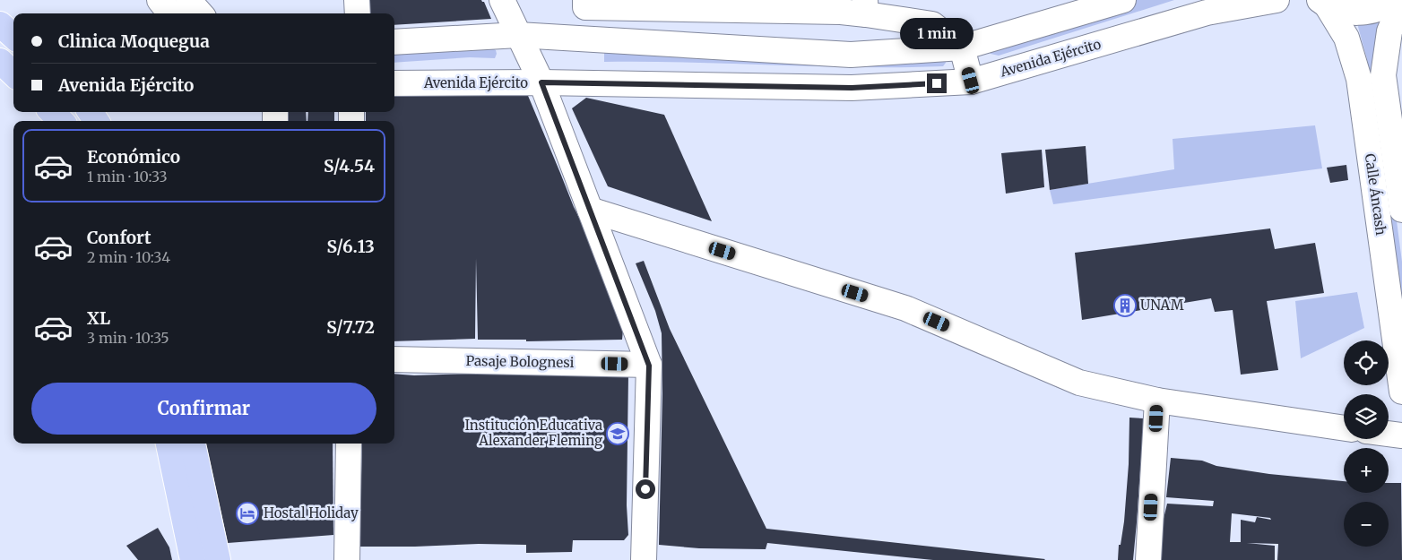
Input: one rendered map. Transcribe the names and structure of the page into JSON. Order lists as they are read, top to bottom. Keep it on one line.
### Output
{"streets":{"street":["Avenida Ejército","Calle Áncash","Pasaje Bolognesi"]},"places":{"building":["UNAM"],"school or university":["Institución Educativa Alexander Fleming"],"hotel":["Hostal Holiday"]},"page":{"banner":["Clinica Moquegua","Avenida Ejército"],"bubble":"1 min","list":[{"name":"Económico","note":"1 min · 10:33","value":"S/4.54"},{"name":"Confort","note":"2 min · 10:34","value":"S/6.13"},{"name":"XL","note":"3 min · 10:35","value":"S/7.72"}],"map_buttons":["+","−"],"buttons":"Confirmar"}}
